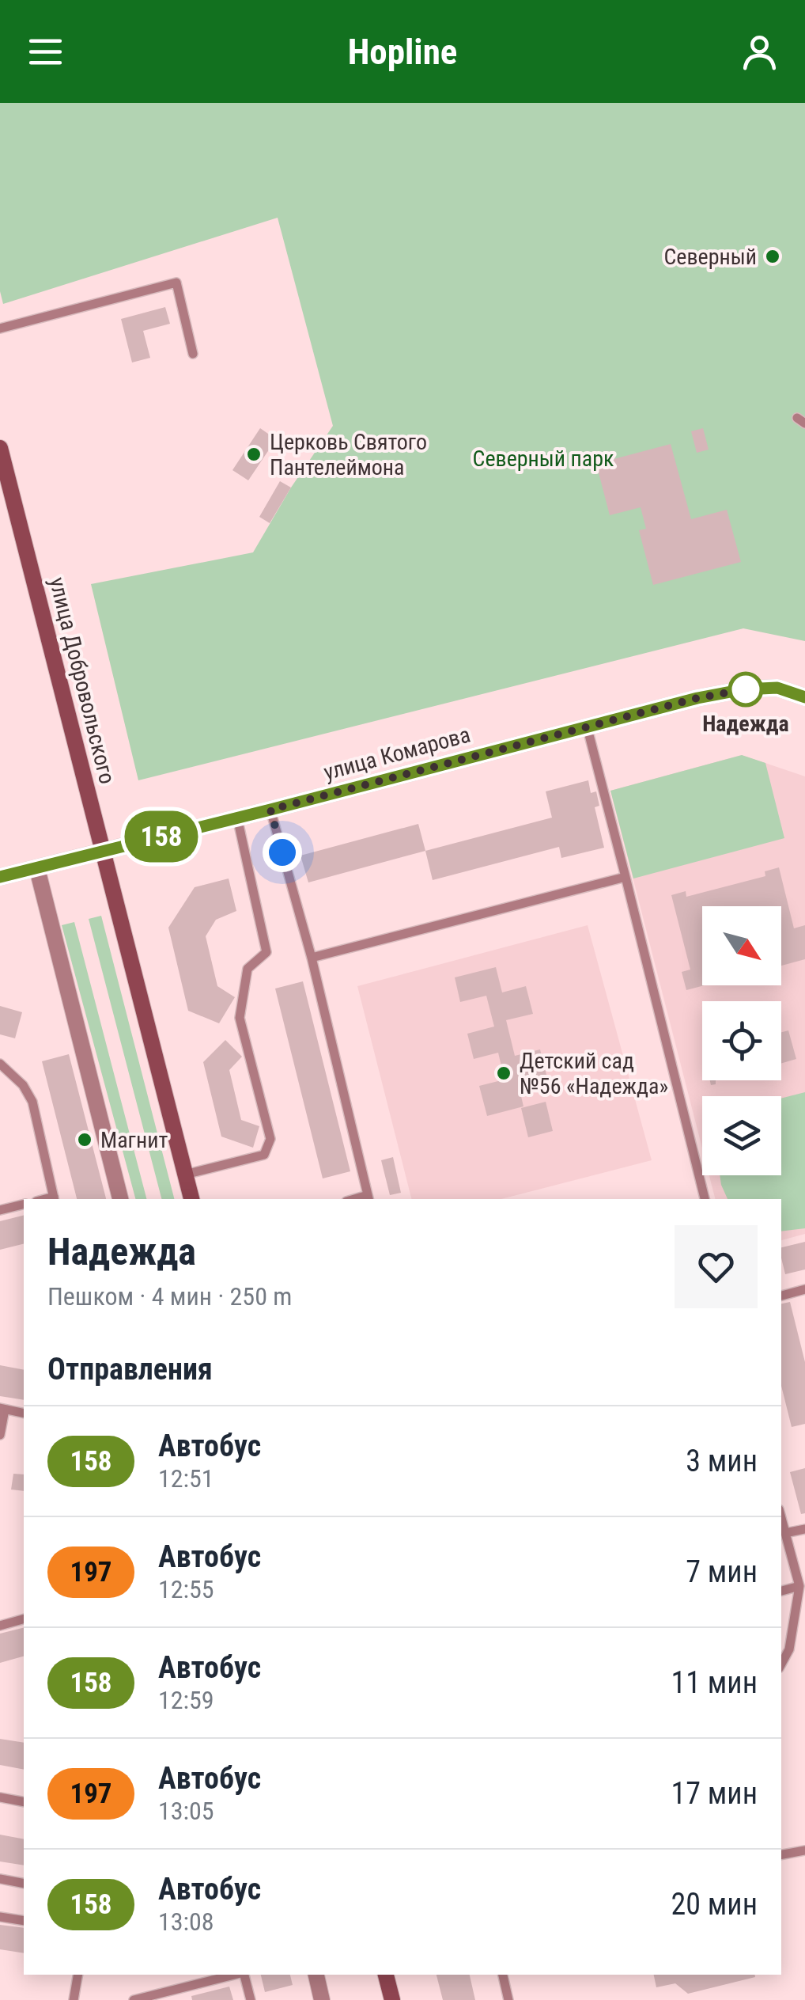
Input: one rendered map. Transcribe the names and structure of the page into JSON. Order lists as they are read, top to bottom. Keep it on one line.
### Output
{"streets":{"main road":["улица Добровольского","улица Комарова"]},"crossings":[["улица Добровольского","улица Комарова"]],"parks":["Северный парк"],"places":["Северный","Церковь Святого Пантелеймона","Надежда","Детский сад №56 «Надежда»","Магнит"],"lines":["bus line 158"],"north":"bottom right","page":{"header":"Hopline","on_map":"158","heading":[["Надежда","Пешком · 4 мин · 250 m"],"Отправления"],"list":[{"mark":"158","name":"Автобус","note":"12:51","value":"3 мин"},{"mark":"197","name":"Автобус","note":"12:55","value":"7 мин"},{"mark":"158","name":"Автобус","note":"12:59","value":"11 мин"},{"mark":"197","name":"Автобус","note":"13:05","value":"17 мин"},{"mark":"158","name":"Автобус","note":"13:08","value":"20 мин"}]}}
